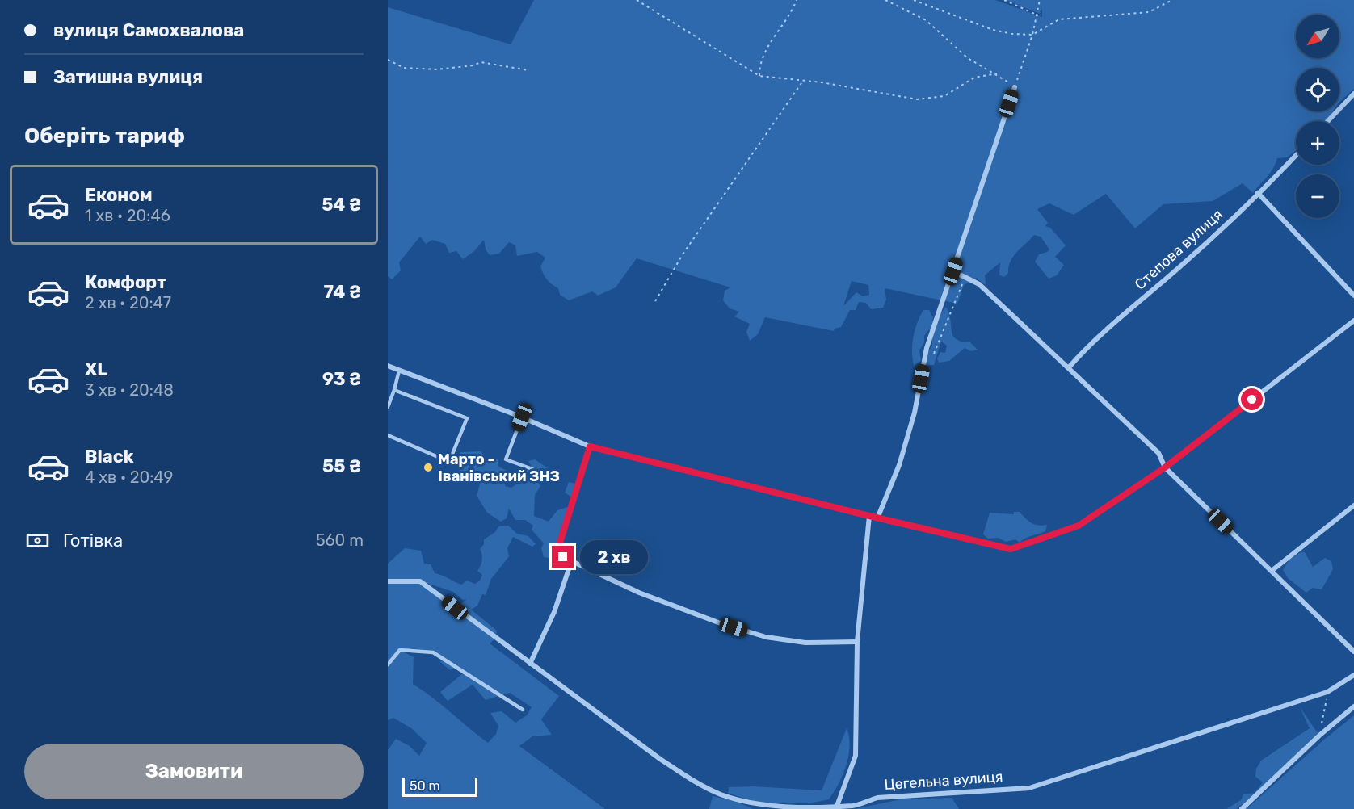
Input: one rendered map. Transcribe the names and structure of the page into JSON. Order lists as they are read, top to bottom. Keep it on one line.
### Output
{"streets":{"street":["Степова вулиця","Цегельна вулиця"]},"places":["Марто - Іванівський ЗНЗ"],"scale_bar":"50 m","north":"bottom left","page":{"banner":["вулиця Самохвалова","Затишна вулиця"],"map_buttons":["+","−"],"heading":"Оберіть тариф","list":[{"name":"Економ","note":"1 хв · 20:46","value":"54 ₴"},{"name":"Комфорт","note":"2 хв · 20:47","value":"74 ₴"},{"name":"XL","note":"3 хв · 20:48","value":"93 ₴"},{"name":"Black","note":"4 хв · 20:49","value":"55 ₴"}],"pay":["Готівка","560 m"],"bubble":"2 хв","buttons":"Замовити","scale":"50 m"}}
